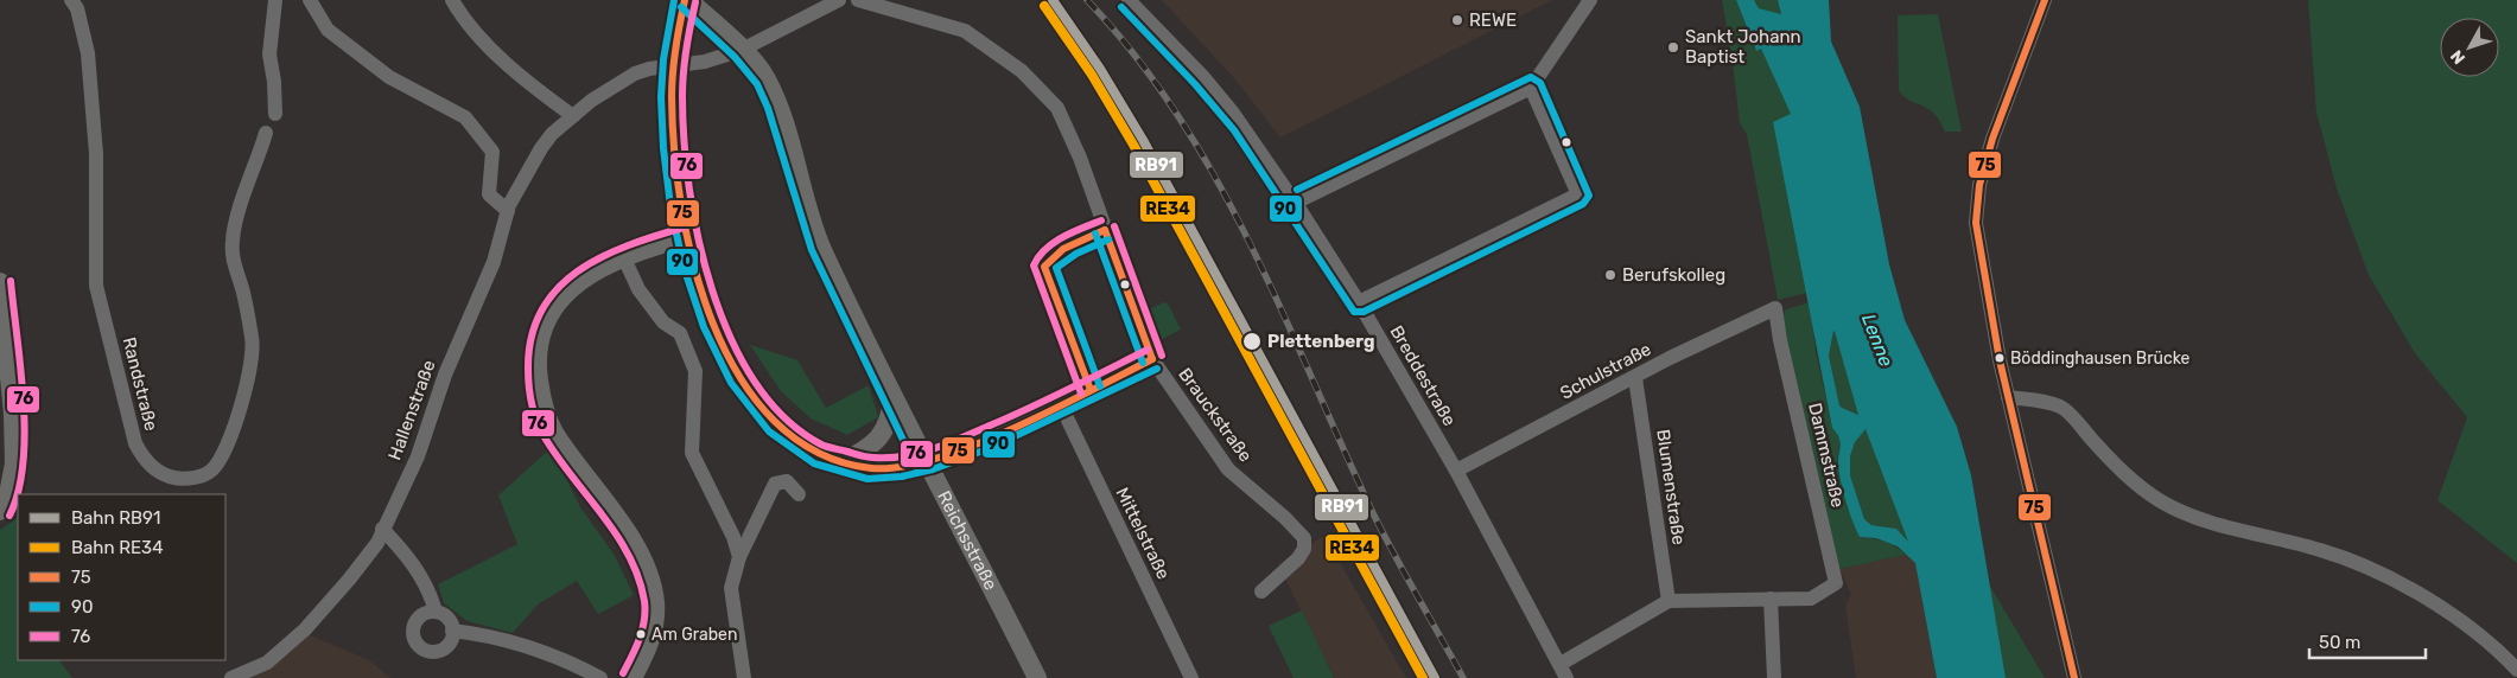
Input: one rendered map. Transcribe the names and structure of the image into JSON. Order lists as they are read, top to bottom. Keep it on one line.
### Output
{"streets":{"main road":["Reichsstraße"],"street":["Schulstraße","Breddestraße","Randstraße","Hallenstraße","Brauckstraße","Dammstraße","Blumenstraße","Mittelstraße"]},"crossings":[["Schulstraße","Breddestraße"],["Schulstraße","Dammstraße"],["Schulstraße","Blumenstraße"],["Hallenstraße","Reichsstraße"]],"water":["Lenne"],"places":["REWE","Sankt Johann Baptist","Berufskolleg","Plettenberg","Böddinghausen Brücke","Am Graben"],"lines":["rail line RB91","transit line 75","transit line 90","transit line 76","rail line RE34"],"legend":["Bahn RB91","Bahn RE34","75","90","76"],"scale_bar":"50 m","north":"bottom left"}
